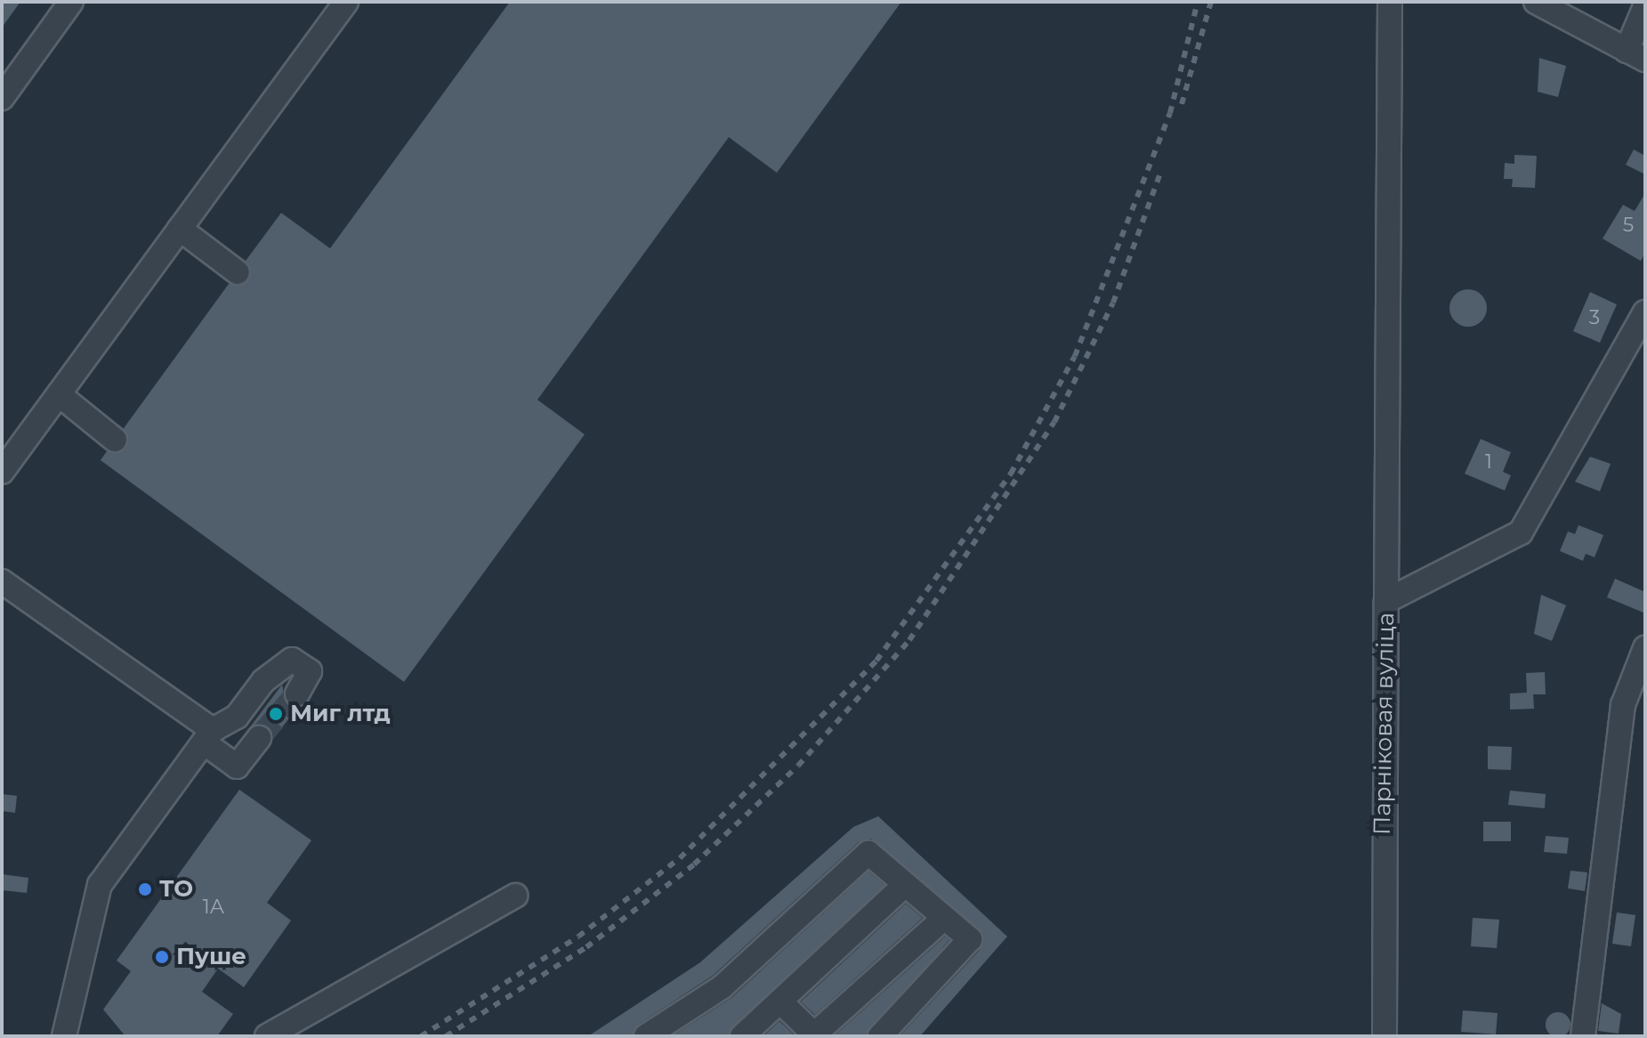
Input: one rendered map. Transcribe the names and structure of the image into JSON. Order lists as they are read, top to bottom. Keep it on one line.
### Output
{"streets":{"street":["Парніковая вуліца"]},"places":["Миг лтд","ТО","Пуше"],"house_numbers":["5","3","1","1А"]}
